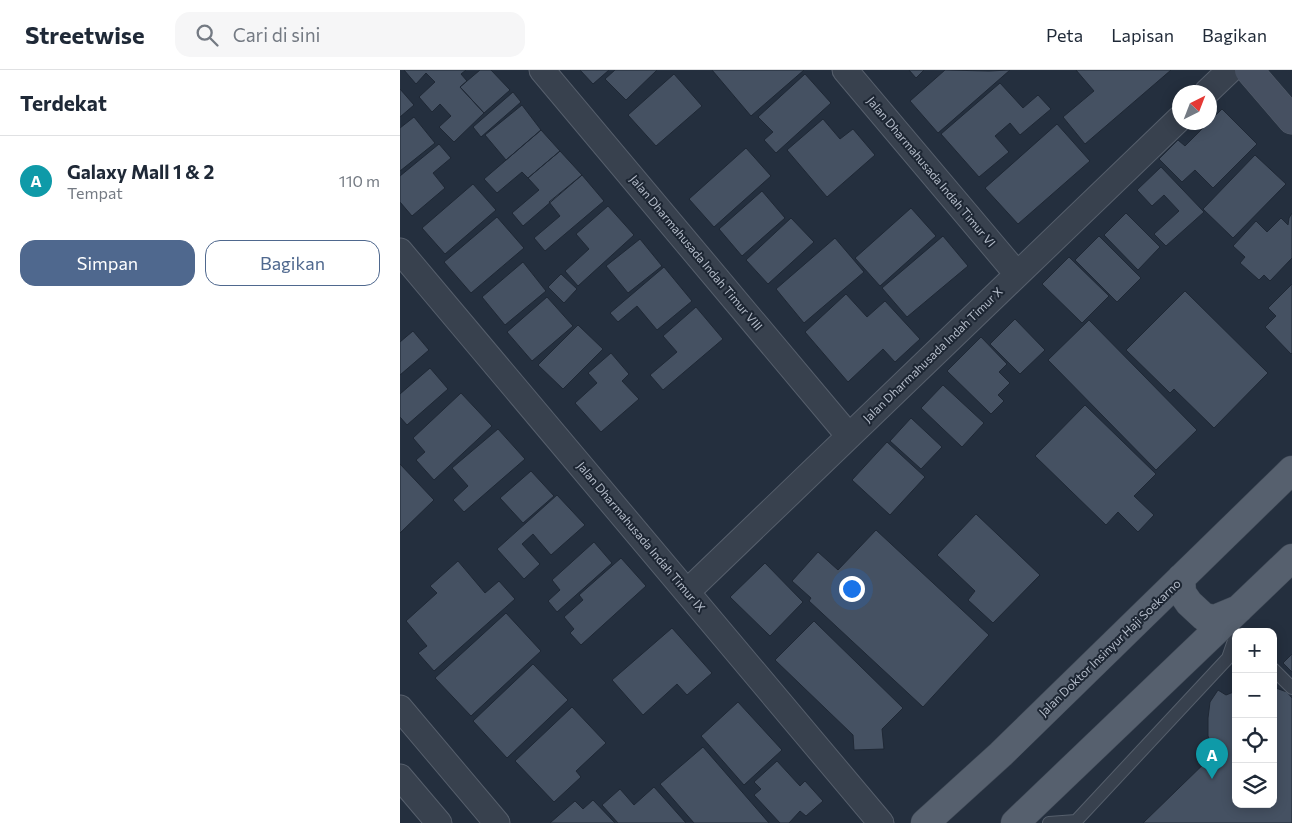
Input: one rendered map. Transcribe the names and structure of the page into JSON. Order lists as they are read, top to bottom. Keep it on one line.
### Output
{"streets":{"main road":["Jalan Doktor Insinyur Haji Soekarno"],"street":["Jalan Dharmahusada Indah Timur VI","Jalan Dharmahusada Indah Timur VIII","Jalan Dharmahusada Indah Timur X","Jalan Dharmahusada Indah Timur IX"]},"crossings":[["Jalan Dharmahusada Indah Timur VI","Jalan Dharmahusada Indah Timur X"],["Jalan Dharmahusada Indah Timur VIII","Jalan Dharmahusada Indah Timur X"],["Jalan Dharmahusada Indah Timur X","Jalan Dharmahusada Indah Timur IX"]],"north":"top right","page":{"header":"Streetwise","search":"Cari di sini","nav":["Peta","Lapisan","Bagikan"],"heading":"Terdekat","list":[{"mark":"A","name":"Galaxy Mall 1 & 2","note":"Tempat","value":"110 m"}],"buttons":["Simpan","Bagikan"],"map_buttons":["+","−"],"pins":"A"}}
